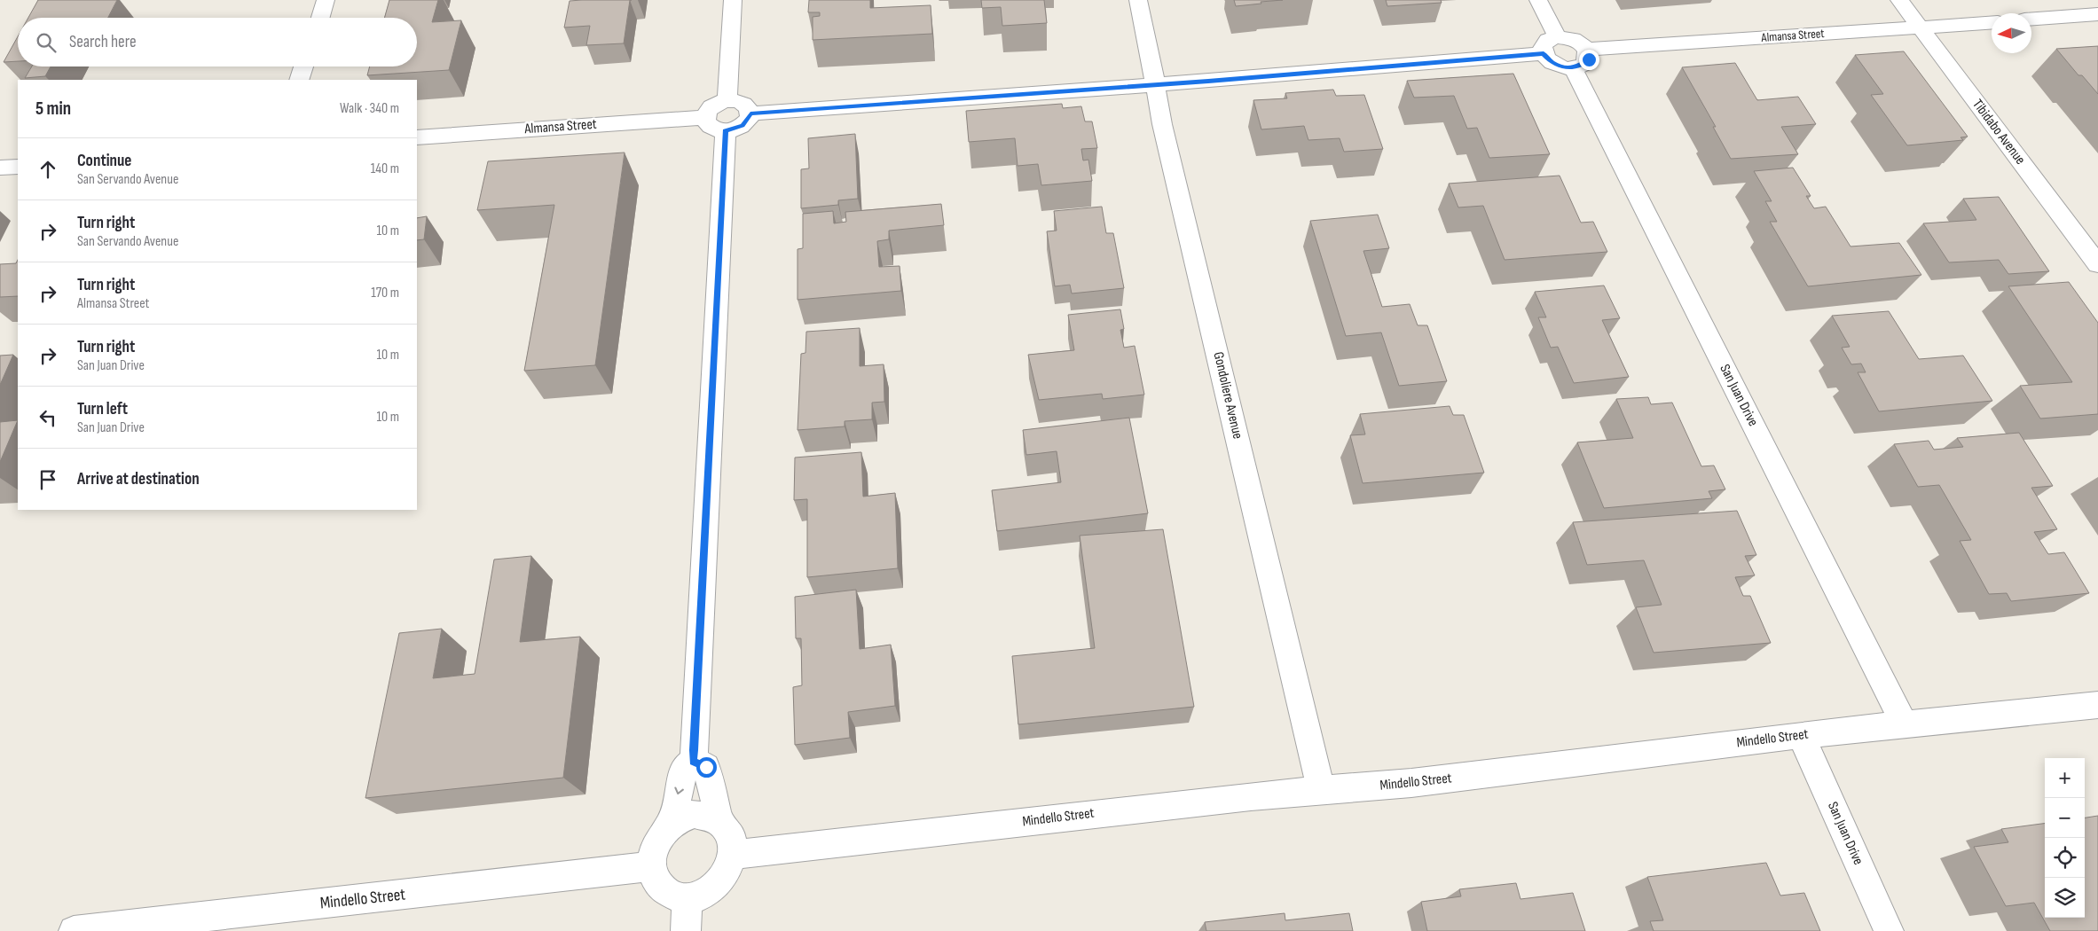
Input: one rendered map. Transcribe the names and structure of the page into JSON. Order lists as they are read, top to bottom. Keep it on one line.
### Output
{"streets":{"street":["Almansa Street","Tibidabo Avenue","Gondoliere Avenue","San Juan Drive","Mindello Street"]},"crossings":[["Almansa Street","Tibidabo Avenue"],["Almansa Street","San Juan Drive"],["Gondoliere Avenue","Mindello Street"],["San Juan Drive","Mindello Street"]],"north":"left","page":{"search":"Search here","heading":["5 min","Walk · 340 m"],"list":[["Continue","San Servando Avenue","140 m"],["Turn right","San Servando Avenue","10 m"],["Turn right","Almansa Street","170 m"],["Turn right","San Juan Drive","10 m"],["Turn left","San Juan Drive","10 m"],"Arrive at destination"],"map_buttons":["+","−"]}}
